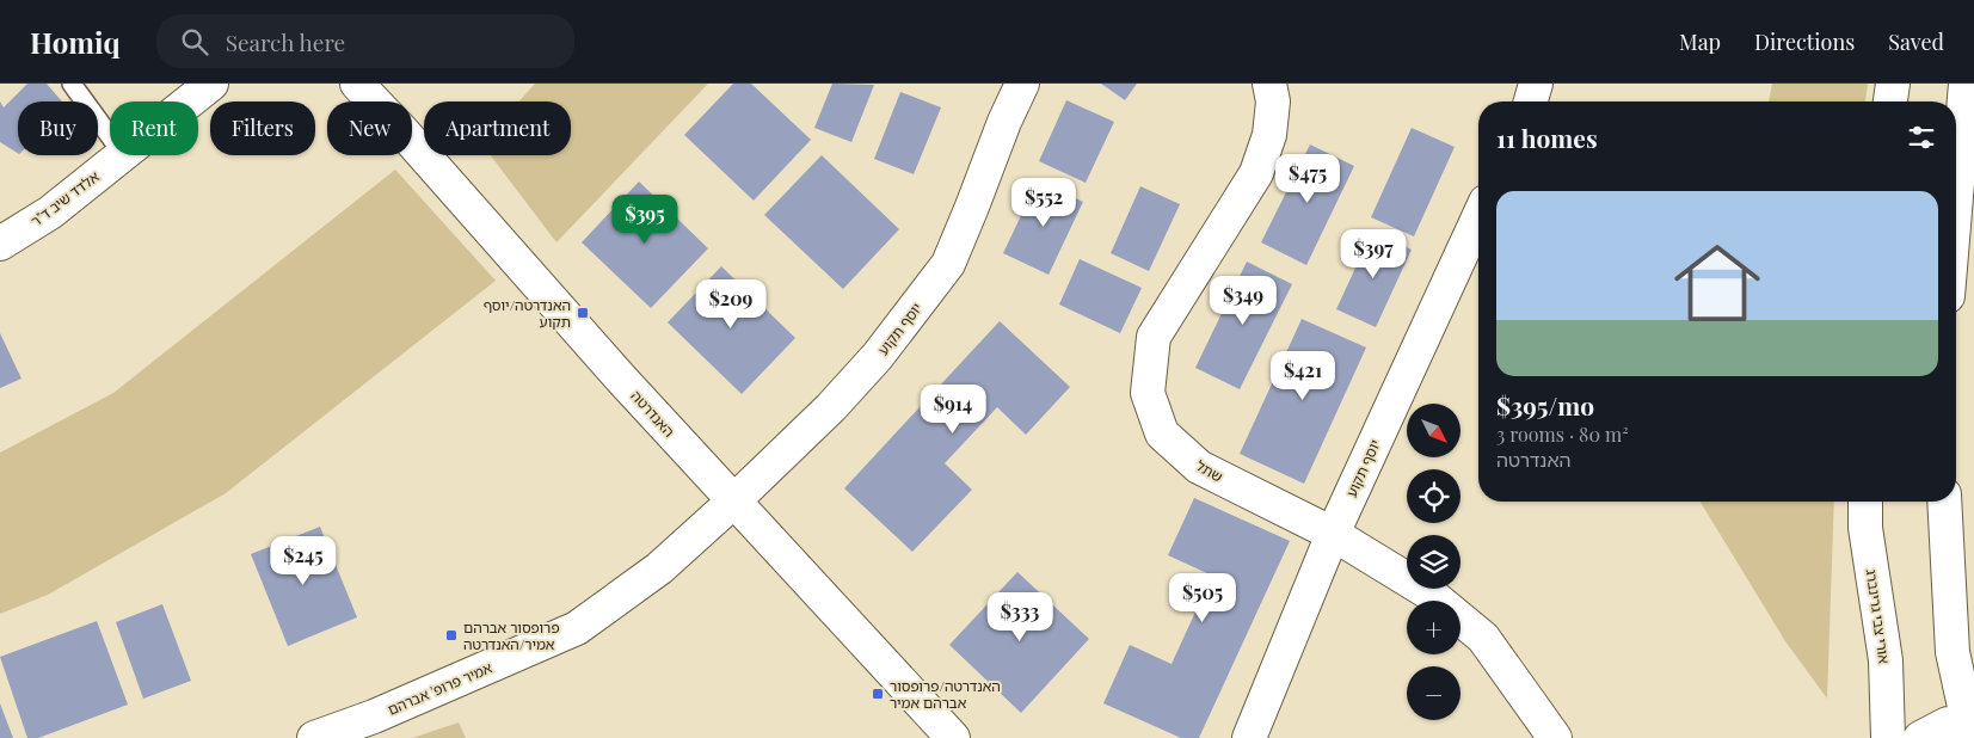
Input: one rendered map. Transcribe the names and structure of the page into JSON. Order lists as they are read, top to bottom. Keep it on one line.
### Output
{"streets":{"street":["אלדד שיב ד\"ר","יוסף תקוע","האנדרטה","שתל","אורי צבי גרינברג","אמיר פרופ' אברהם"]},"crossings":[["יוסף תקוע","האנדרטה"],["יוסף תקוע","שתל"],["יוסף תקוע","אמיר פרופ' אברהם"],["האנדרטה","אמיר פרופ' אברהם"]],"places":{"transit":["האנדרטה/יוסף תקוע","פרופסור אברהם אמיר/האנדרטה","האנדרטה/פרופסור אברהם אמיר"]},"north":"bottom right","page":{"header":"Homiq","search":"Search here","nav":["Map","Directions","Saved"],"chip":["Buy","Rent","Filters","New","Apartment"],"heading":"11 homes","price":["$475","$552","$395","$397","$349","$209","$421","$914","$245","$505","$333"],"list":[{"name":"$395/mo","note":"3 rooms · 80 m² · האנדרטה"}],"map_buttons":["+","−"]}}
